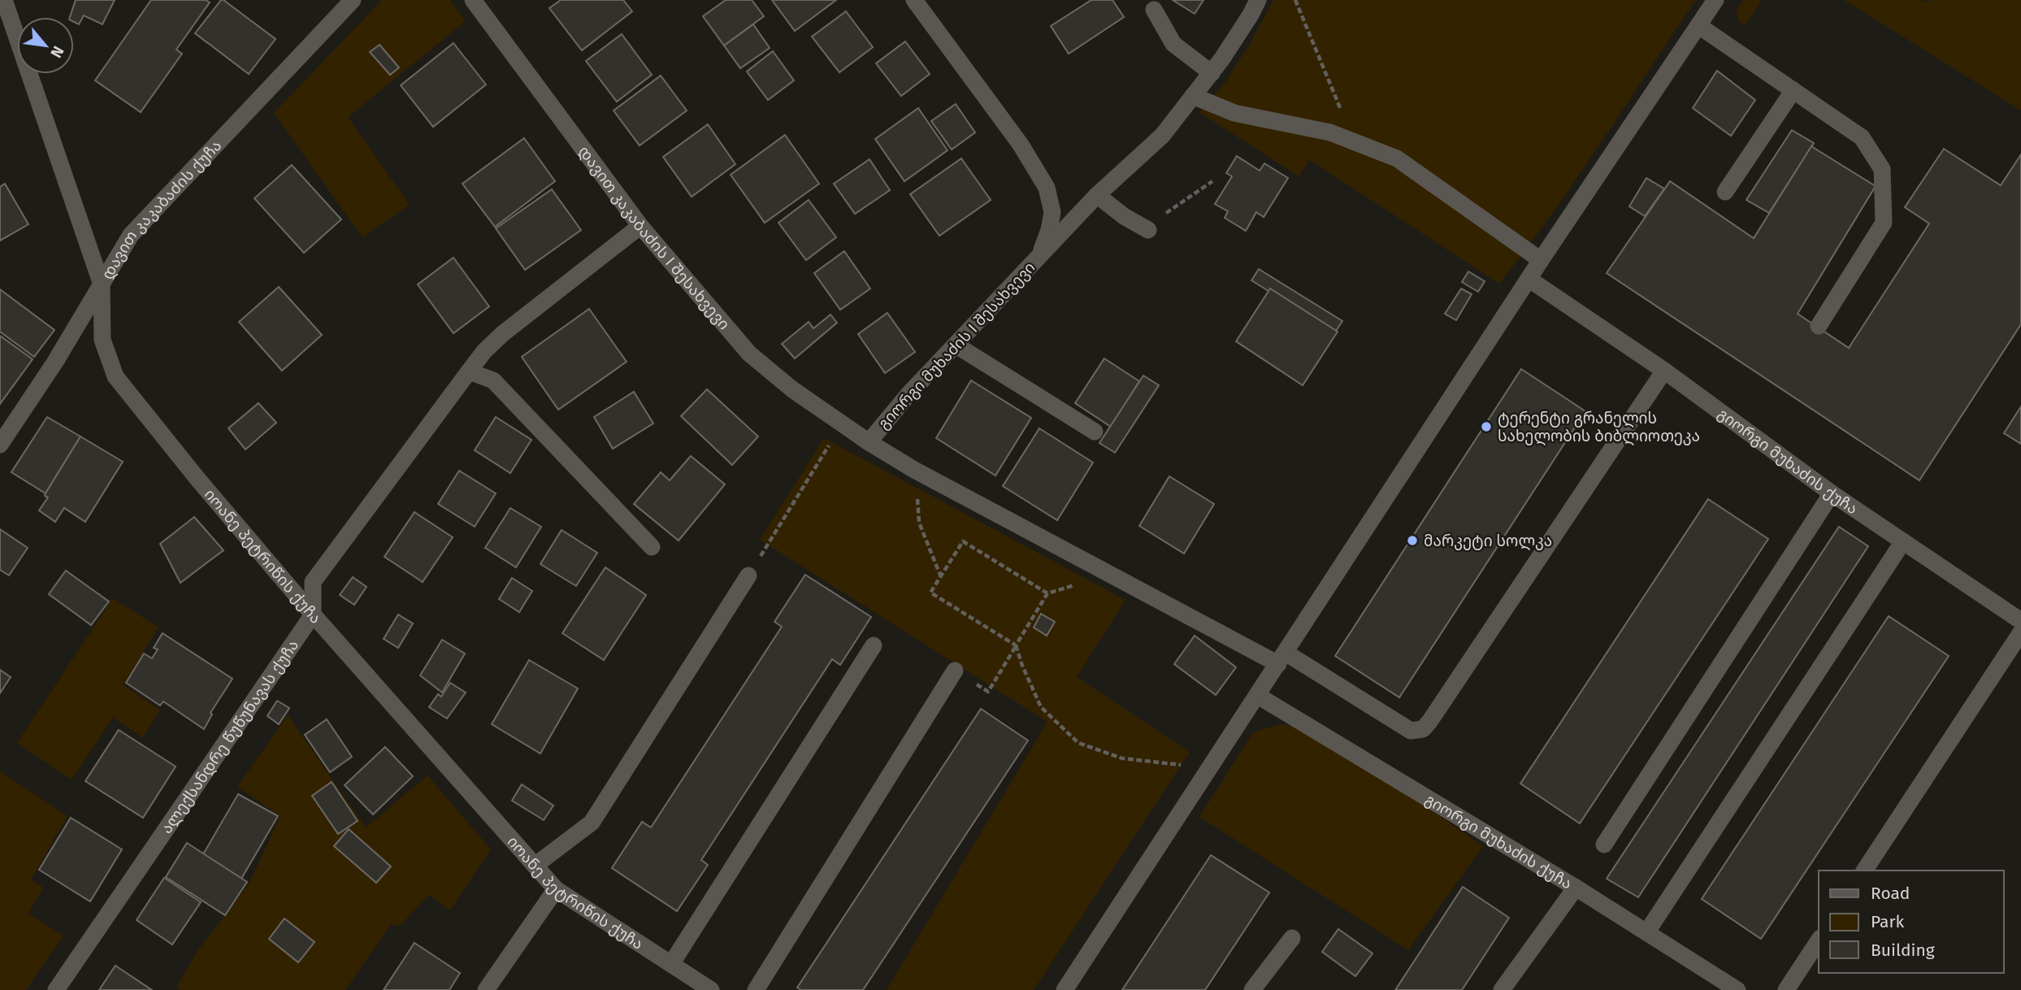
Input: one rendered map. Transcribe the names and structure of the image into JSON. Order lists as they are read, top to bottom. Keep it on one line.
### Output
{"streets":{"street":["დავით კაკაბაძის ქუჩა","დავით კაკაბაძის I შესახვევი","გიორგი მუხაძის I შესახვევი","გიორგი მუხაძის ქუჩა","იოანე პეტრიწის ქუჩა","ალექსანდრე წუწუნავას ქუჩა"]},"crossings":[["დავით კაკაბაძის ქუჩა","იოანე პეტრიწის ქუჩა"],["დავით კაკაბაძის I შესახვევი","გიორგი მუხაძის I შესახვევი"],["გიორგი მუხაძის I შესახვევი","გიორგი მუხაძის ქუჩა"],["იოანე პეტრიწის ქუჩა","ალექსანდრე წუწუნავას ქუჩა"]],"places":["ტერენტი გრანელის სახელობის ბიბლიოთეკა","მარკეტი სოლკა"],"legend":["Road","Park","Building"],"north":"bottom right"}
